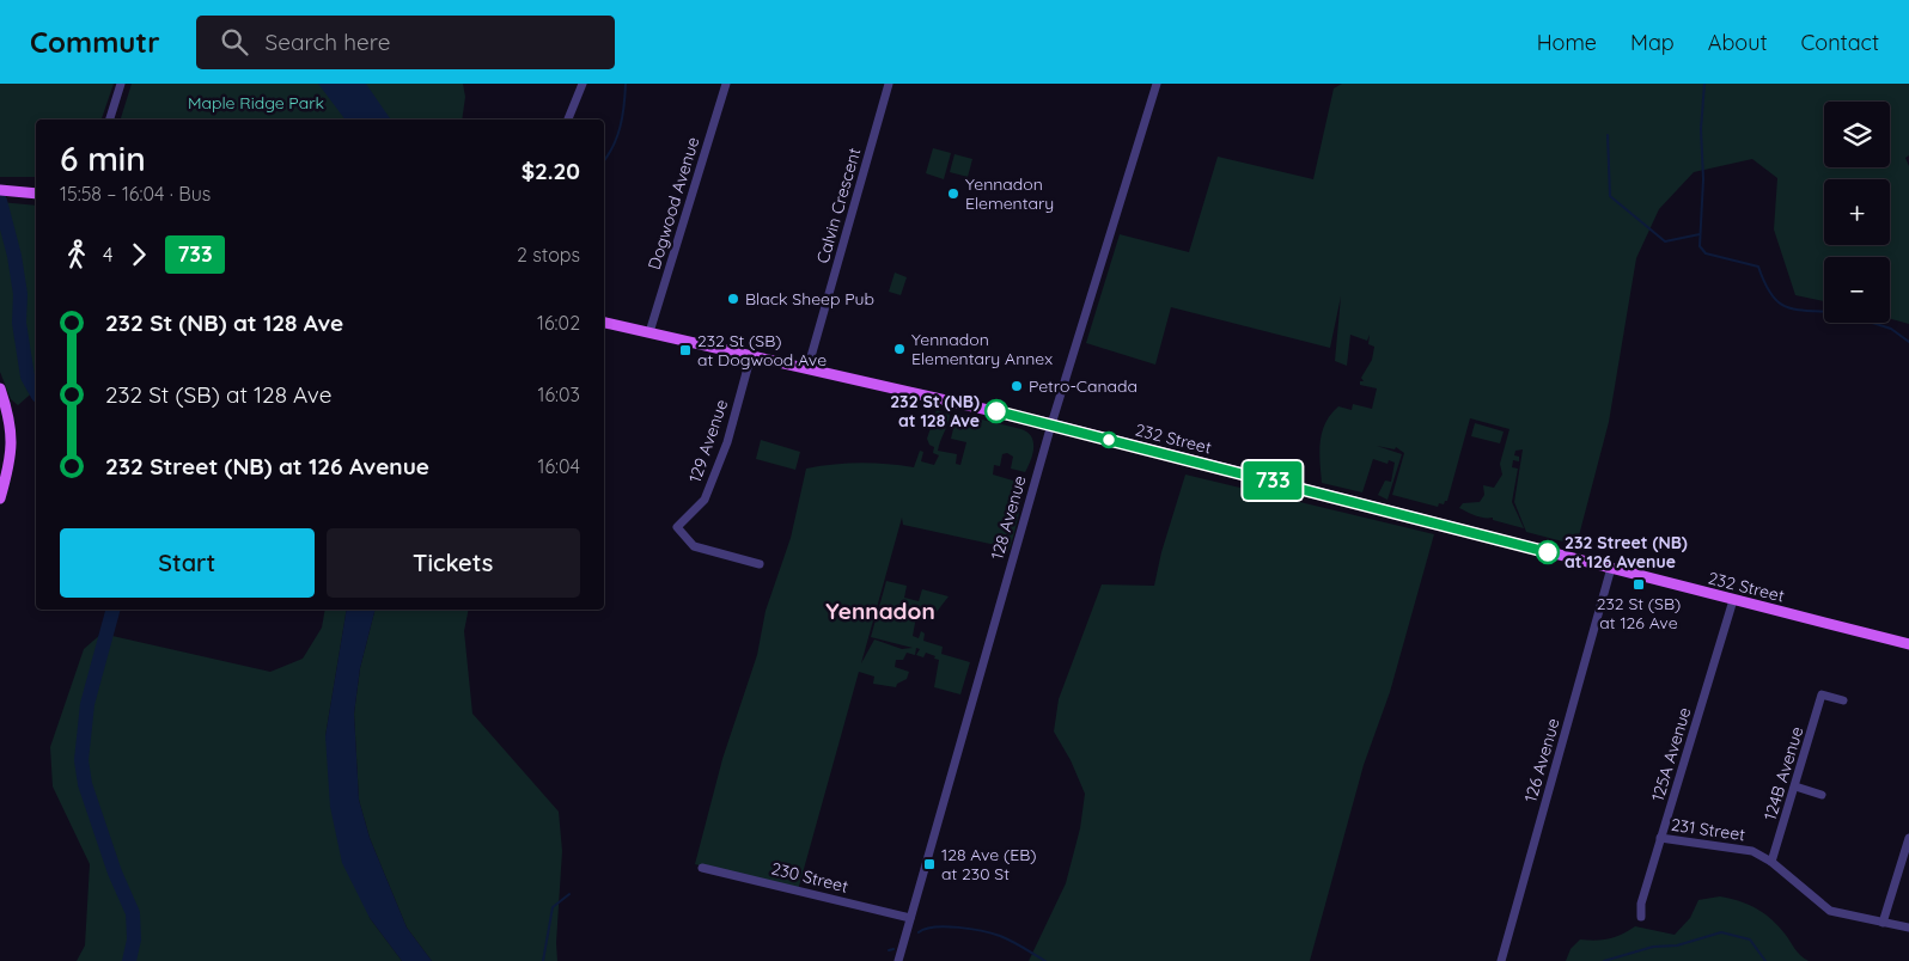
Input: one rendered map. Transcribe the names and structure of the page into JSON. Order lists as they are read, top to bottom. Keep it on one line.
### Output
{"streets":{"main road":["232 Street"],"street":["Dogwood Avenue","Calvin Crescent","129 Avenue","128 Avenue","125A Avenue","126 Avenue","124B Avenue","231 Street","230 Street"]},"crossings":[["Dogwood Avenue","232 Street"],["Calvin Crescent","232 Street"],["232 Street","129 Avenue"],["232 Street","128 Avenue"],["232 Street","125A Avenue"],["232 Street","126 Avenue"],["128 Avenue","230 Street"],["125A Avenue","231 Street"],["124B Avenue","231 Street"]],"districts":["Yennadon"],"parks":["Maple Ridge Park"],"places":{"other":["Yennadon Elementary","Black Sheep Pub","Yennadon Elementary Annex","Petro-Canada","232 St (NB) at 128 Ave","232 Street (NB) at 126 Avenue"],"transit":["232 St (SB) at Dogwood Ave","232 St (SB) at 126 Ave","128 Ave (EB) at 230 St"]},"lines":["bus line 733"],"page":{"header":"Commutr","search":"Search here","nav":["Home","Map","About","Contact"],"on_map":"733","map_buttons":["+","−"],"heading":["6 min","15:58 – 16:04 · Bus","$2.20"],"legs":["4","733","2 stops"],"list":[{"name":"232 St (NB) at 128 Ave","value":"16:02"},{"name":"232 St (SB) at 128 Ave","value":"16:03"},{"name":"232 Street (NB) at 126 Avenue","value":"16:04"}],"buttons":["Start","Tickets"]}}
